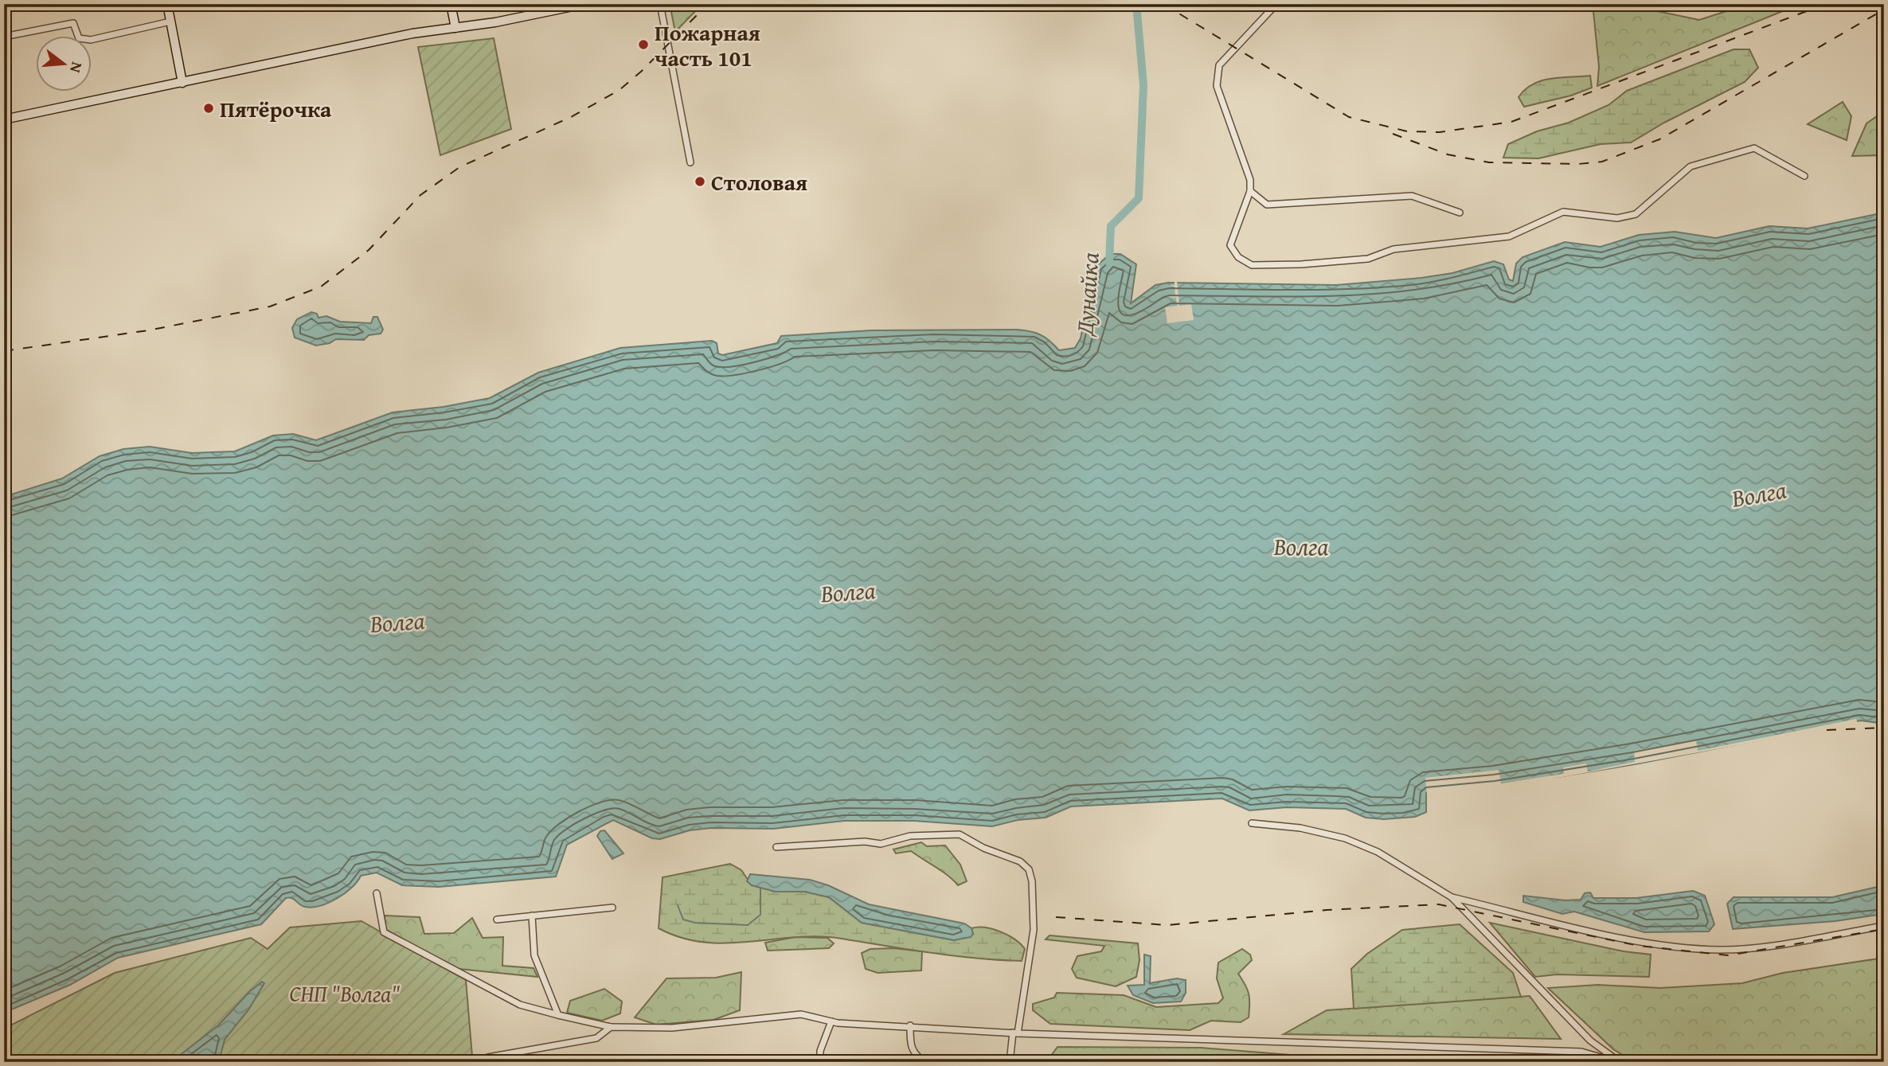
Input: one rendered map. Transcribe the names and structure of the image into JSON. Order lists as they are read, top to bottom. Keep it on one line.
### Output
{"water":["Дунайка","Волга"],"parks":["СНП \"Волга\""],"places":["Пожарная часть 101","Пятёрочка","Столовая"],"north":"right"}
